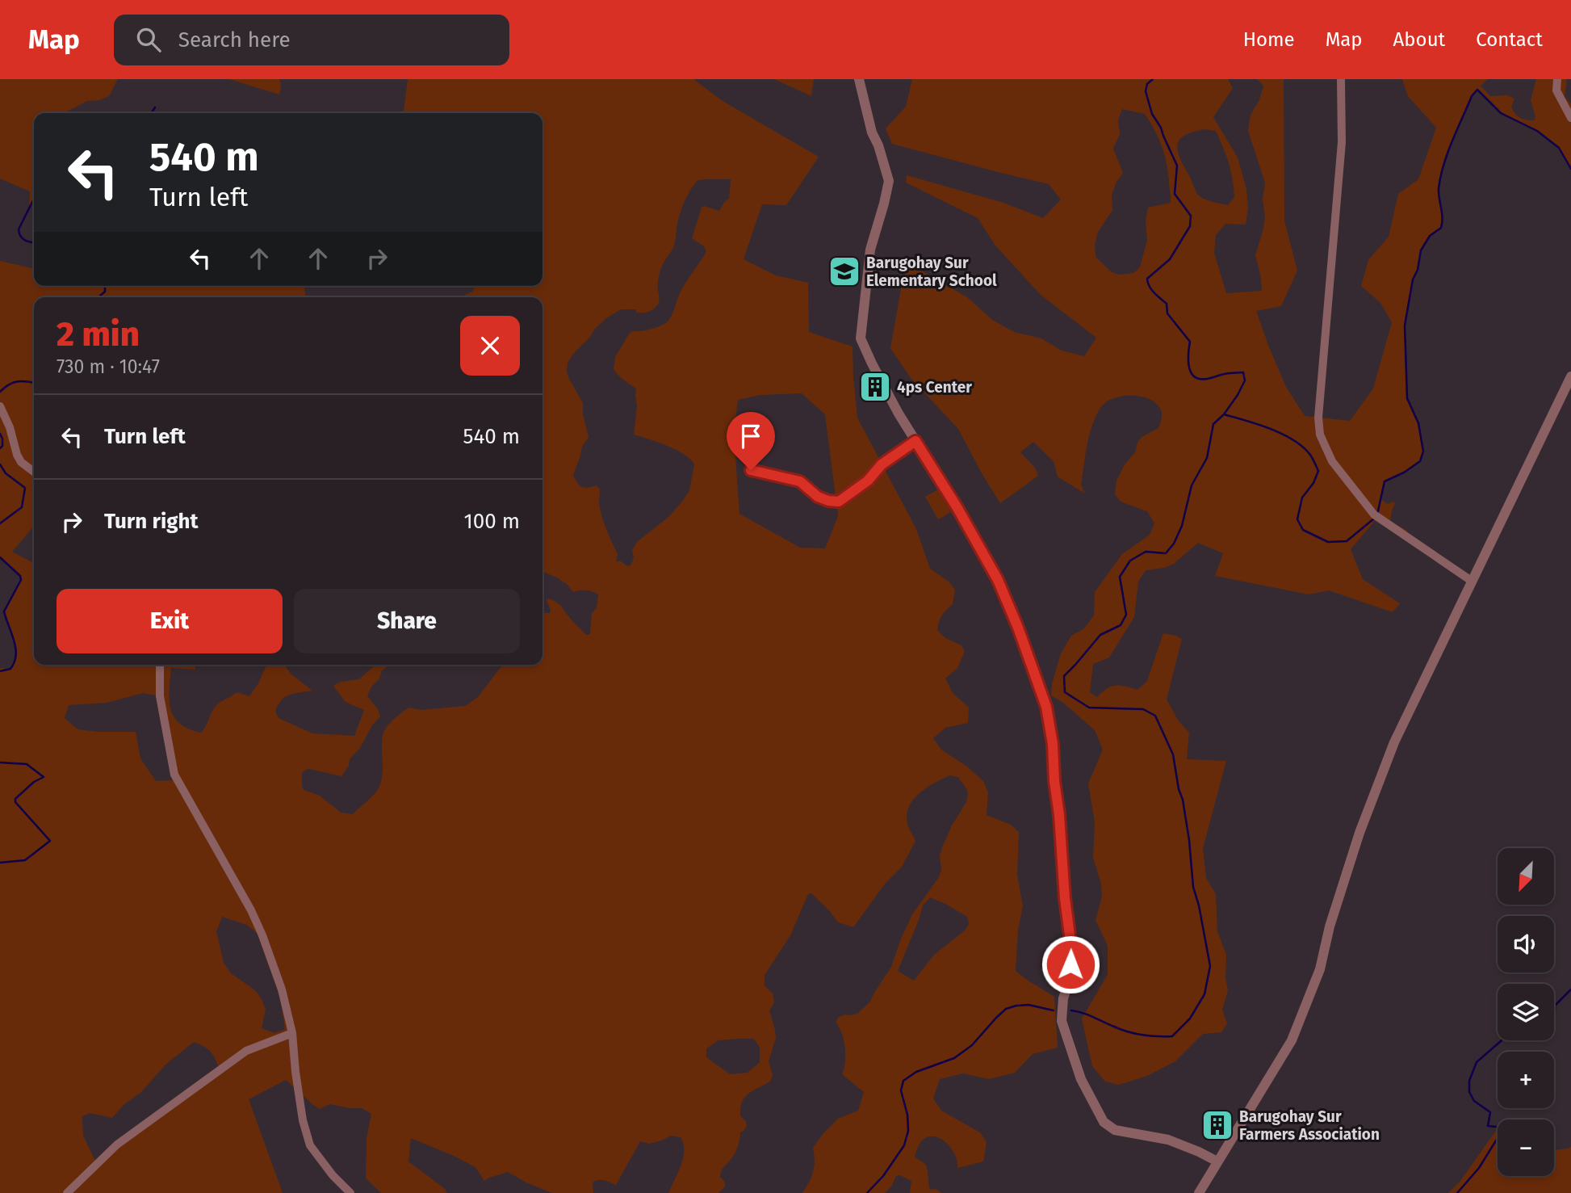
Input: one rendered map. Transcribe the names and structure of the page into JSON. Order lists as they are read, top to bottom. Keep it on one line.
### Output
{"places":{"school or university":["Barugohay Sur Elementary School"],"building":["4ps Center","Barugohay Sur Farmers Association"]},"north":"bottom left","page":{"header":"Map","search":"Search here","nav":["Home","Map","About","Contact"],"turn":["540 m","Turn left"],"heading":["2 min","730 m · 10:47"],"list":[{"name":"Turn left","value":"540 m"},{"name":"Turn right","value":"100 m"}],"buttons":["Exit","Share"],"map_buttons":["+","−"]}}
